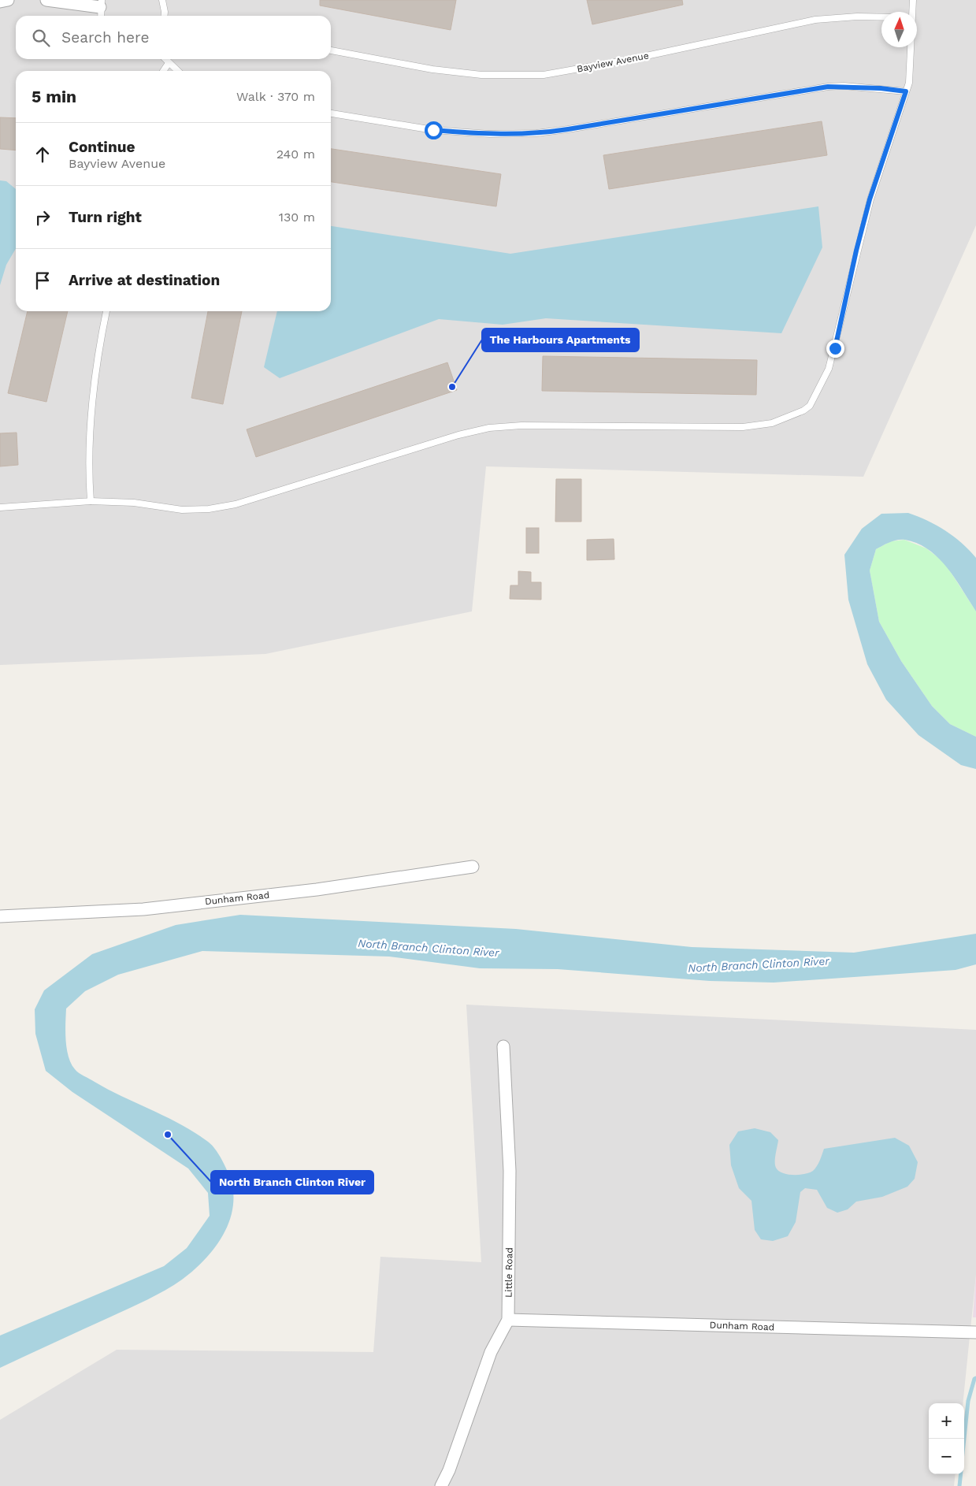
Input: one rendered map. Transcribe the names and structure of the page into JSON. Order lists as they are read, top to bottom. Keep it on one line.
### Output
{"streets":{"street":["Dunham Road","Little Road"],"lane":["Bayview Avenue"]},"crossings":[["Dunham Road","Little Road"]],"water":["North Branch Clinton River"],"places":["The Harbours Apartments","North Branch Clinton River"],"north":"top","page":{"search":"Search here","heading":["5 min","Walk · 370 m"],"list":[["Continue","Bayview Avenue","240 m"],["Turn right","130 m"],"Arrive at destination"],"map_buttons":["+","−"]}}
